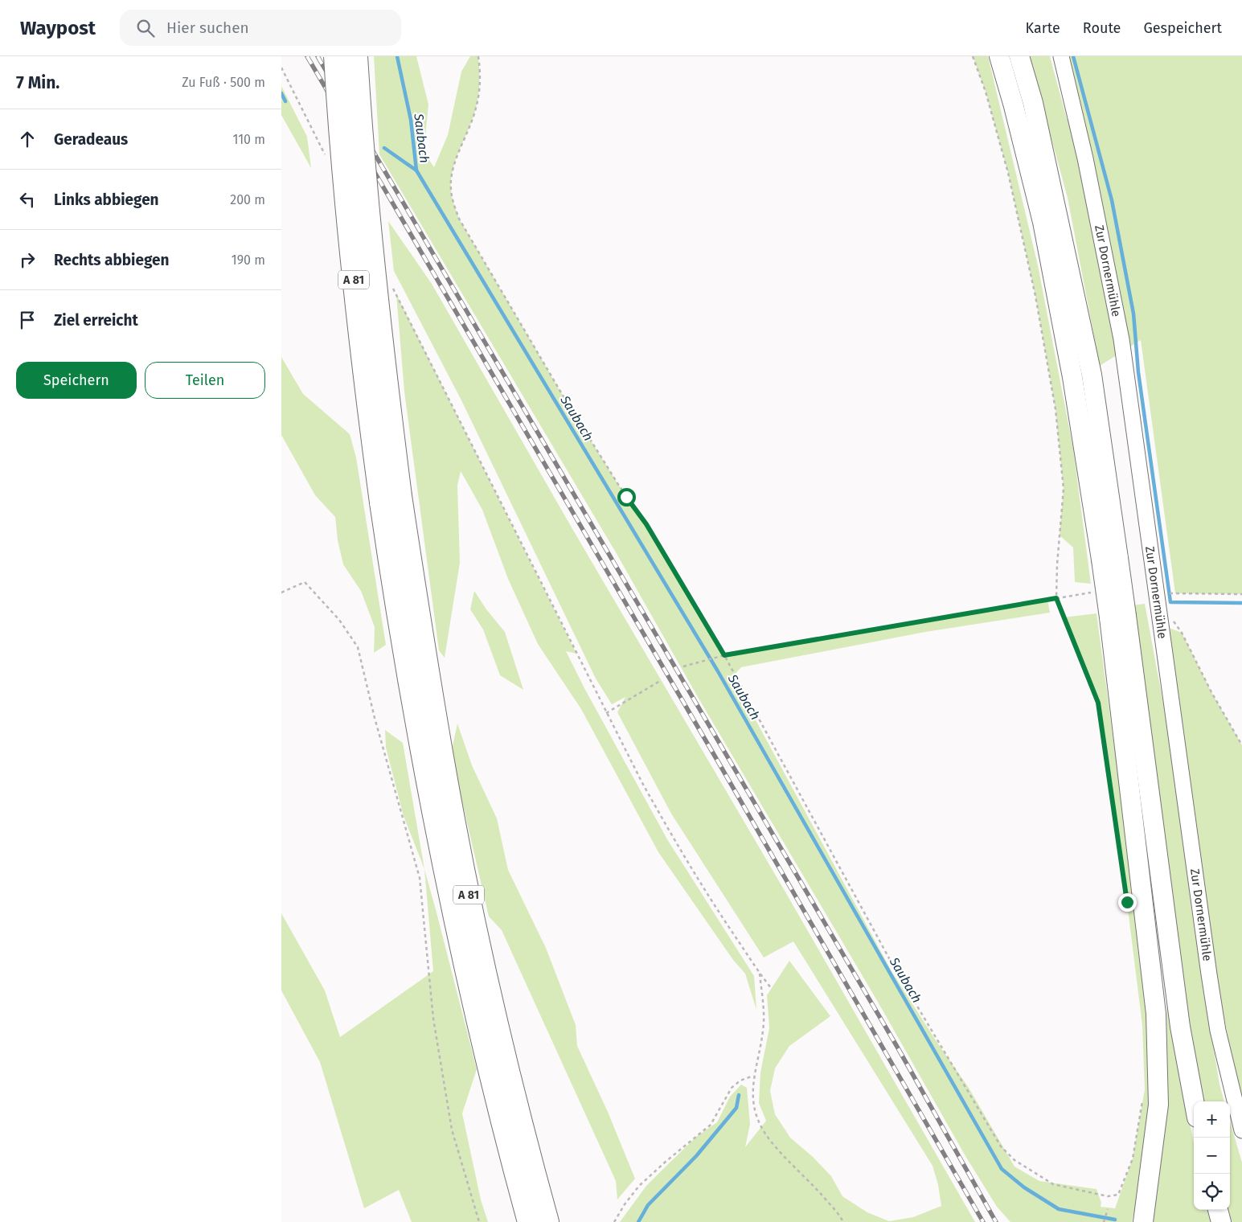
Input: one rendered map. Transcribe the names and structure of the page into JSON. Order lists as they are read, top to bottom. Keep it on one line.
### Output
{"streets":{"highway":["A 81"],"street":["Zur Dornermühle"]},"water":["Saubach"],"page":{"header":"Waypost","search":"Hier suchen","nav":["Karte","Route","Gespeichert"],"heading":["7 Min.","Zu Fuß · 500 m"],"list":[["Geradeaus","110 m"],["Links abbiegen","200 m"],["Rechts abbiegen","190 m"],"Ziel erreicht"],"buttons":["Speichern","Teilen"],"map_buttons":["+","−"]}}
